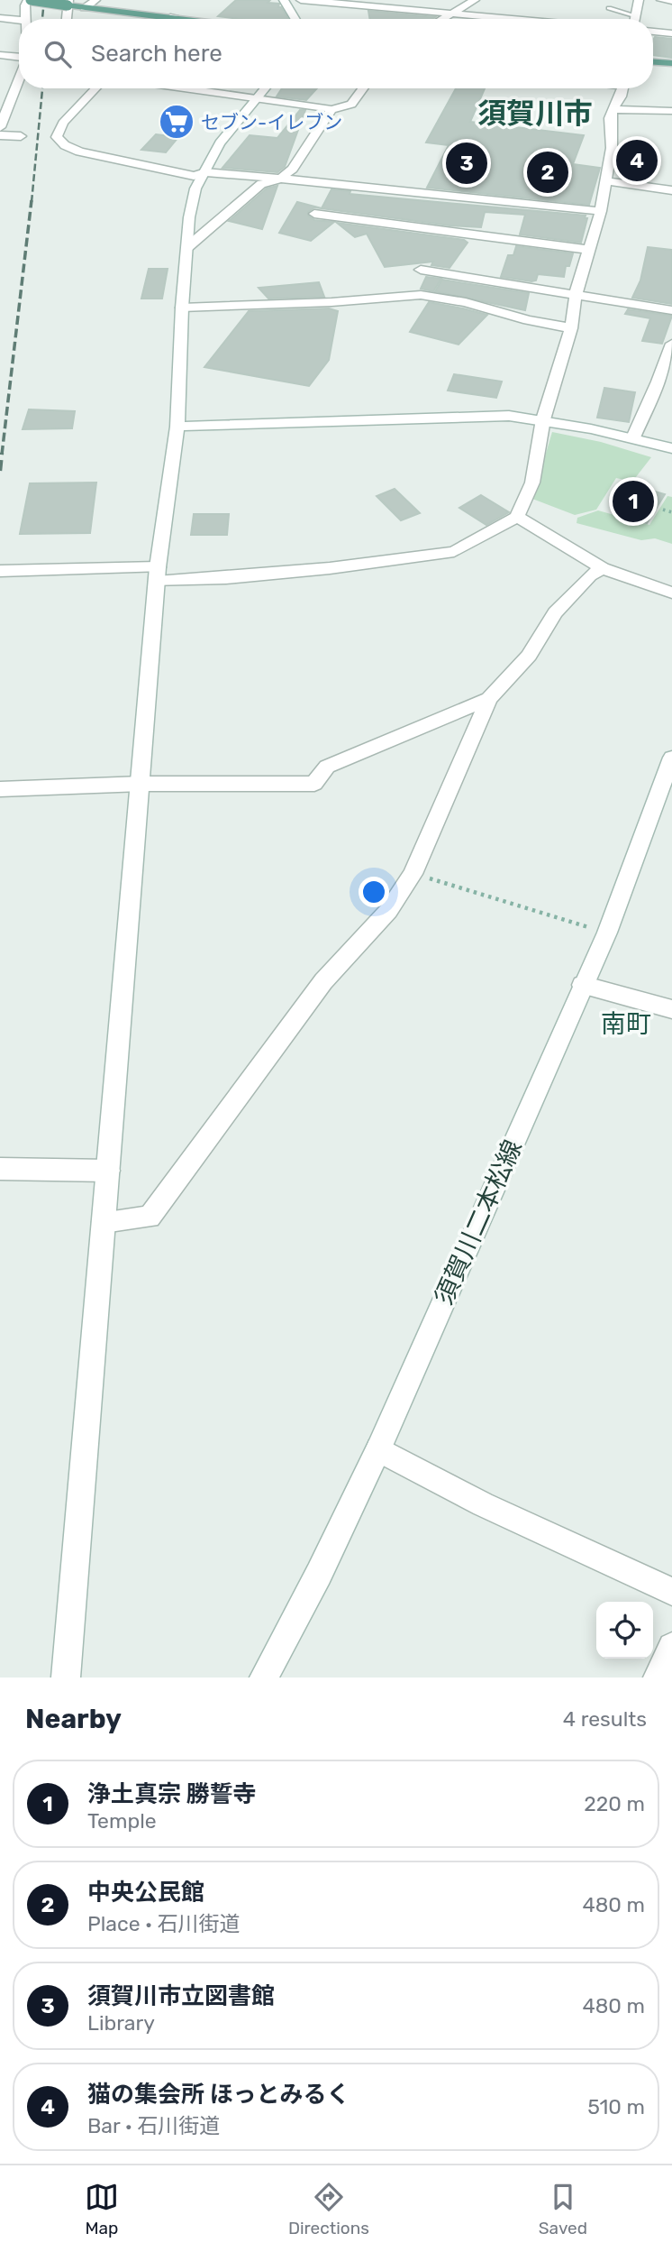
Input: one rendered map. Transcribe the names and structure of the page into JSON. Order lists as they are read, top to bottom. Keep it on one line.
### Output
{"streets":{"street":["須賀川二本松線"]},"districts":["須賀川市","南町"],"places":{"supermarket":["セブン-イレブン"]},"page":{"search":"Search here","pins":["4","3","2","1"],"heading":["Nearby","4 results"],"list":[{"mark":"1","name":"浄土真宗 勝誓寺","note":"Temple","value":"220 m"},{"mark":"2","name":"中央公民館","note":"Place · 石川街道","value":"480 m"},{"mark":"3","name":"須賀川市立図書館","note":"Library","value":"480 m"},{"mark":"4","name":"猫の集会所 ほっとみるく","note":"Bar · 石川街道","value":"510 m"}],"nav":["Map","Directions","Saved"]}}
